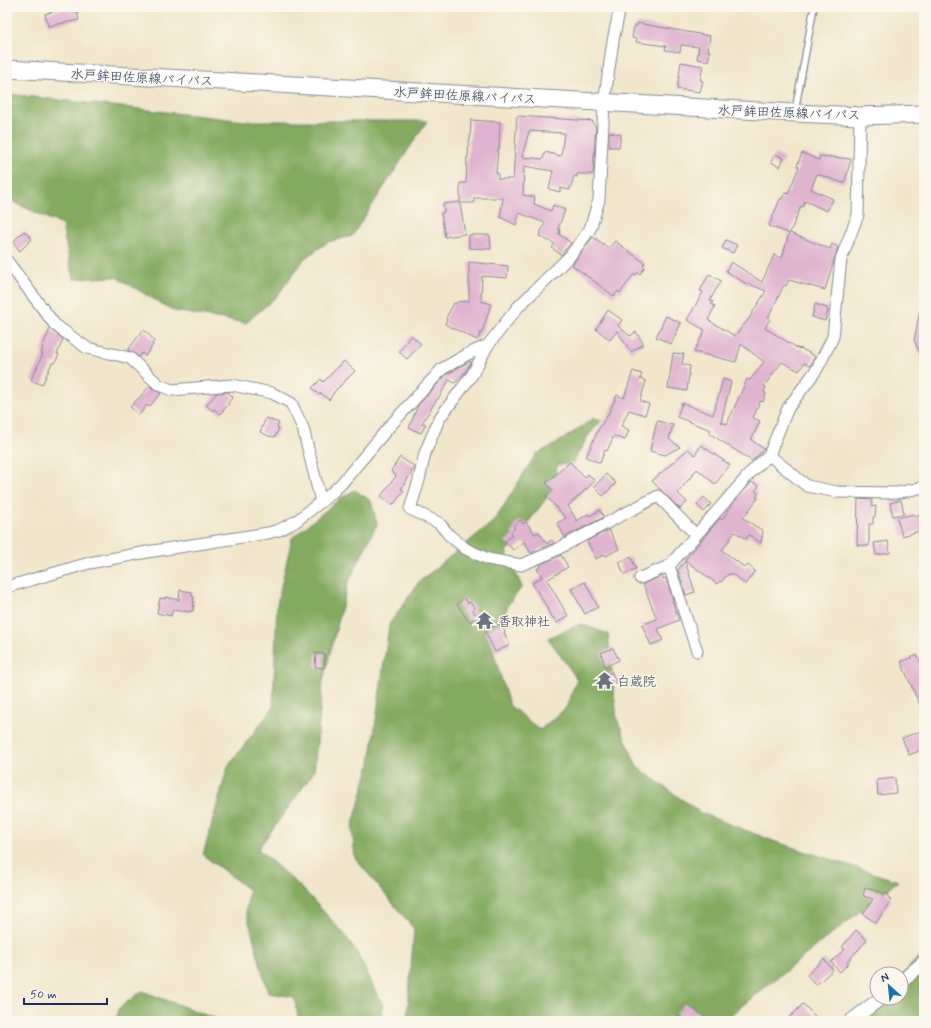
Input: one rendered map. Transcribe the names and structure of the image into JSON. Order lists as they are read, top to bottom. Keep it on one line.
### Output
{"streets":{"main road":["水戸鉾田佐原線バイパス"]},"places":{"temple":["香取神社","白蔵院"]},"scale_bar":"50 m","north":"top left"}
